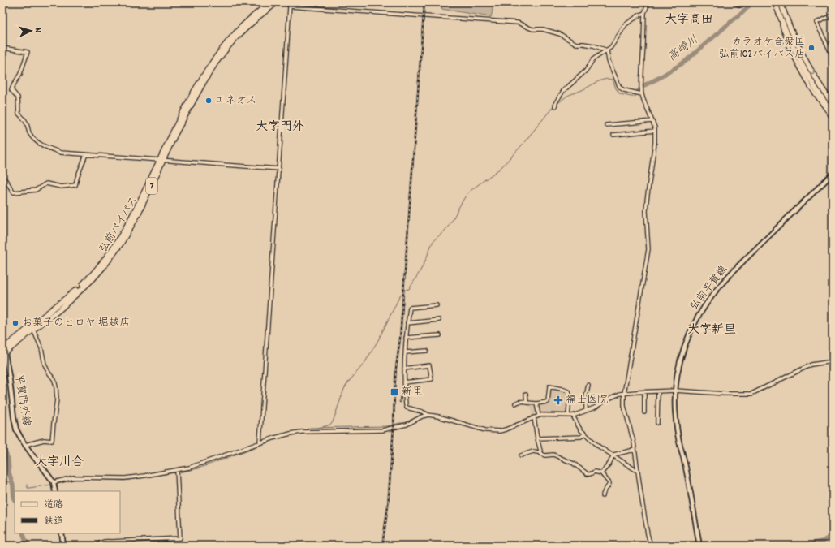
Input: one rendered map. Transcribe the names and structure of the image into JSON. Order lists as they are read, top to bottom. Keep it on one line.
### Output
{"streets":{"highway":["7","弘前バイパス"],"main road":["弘前平賀線","平賀門外線"]},"crossings":[["弘前バイパス","平賀門外線"]],"districts":["大字高田","大字門外","大字新里","大字川合"],"water":["高崎川"],"places":{"other":["カラオケ合衆国 弘前102バイパス店","エネオス","お菓子のヒロヤ 堀越店"],"transit":["新里"],"health":["福士医院"]},"legend":["道路","鉄道"],"north":"right"}
